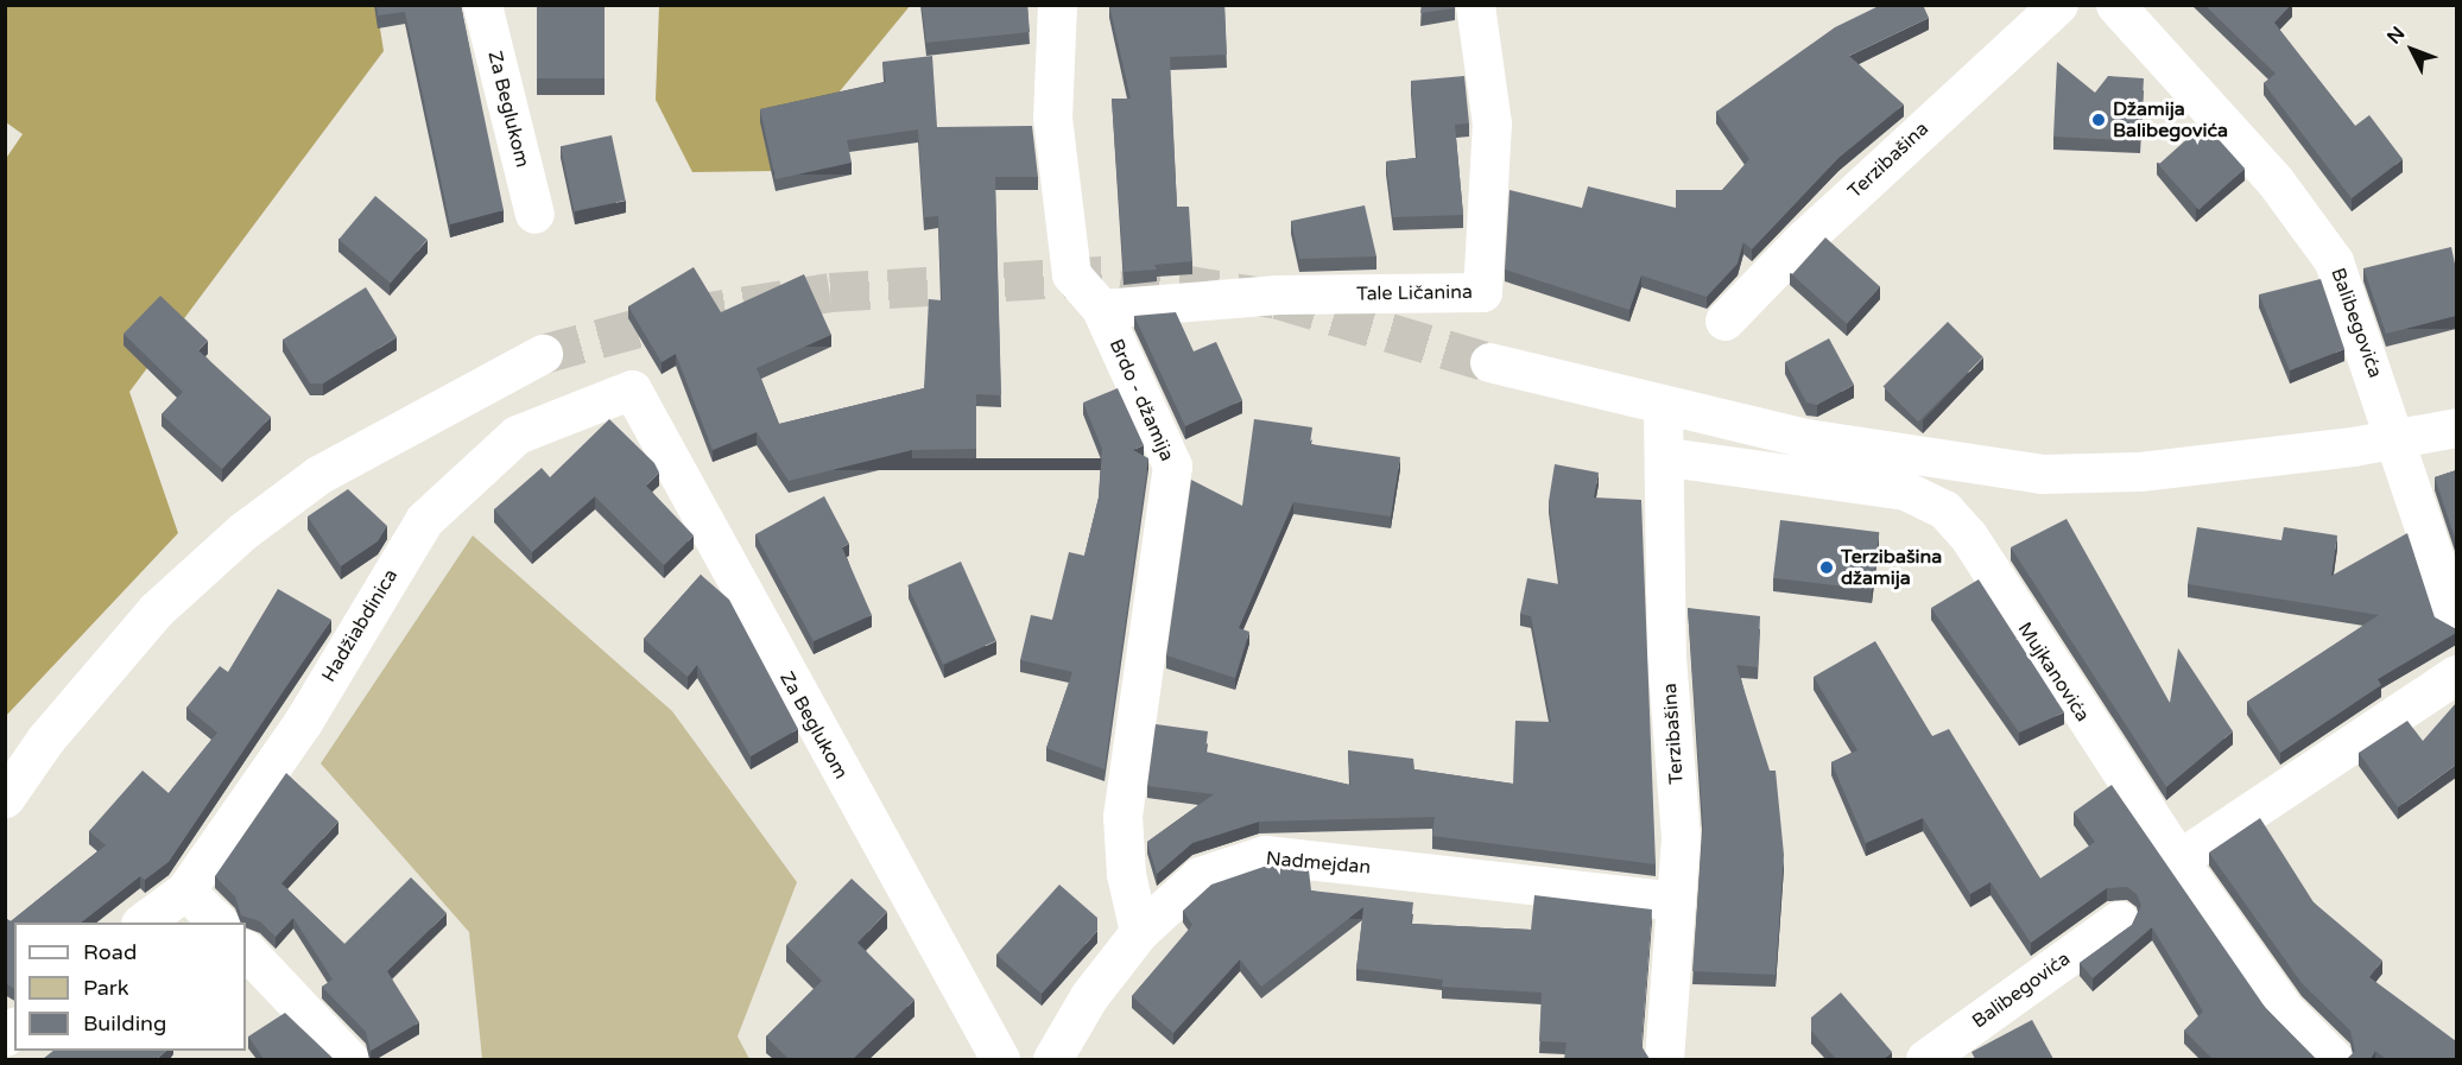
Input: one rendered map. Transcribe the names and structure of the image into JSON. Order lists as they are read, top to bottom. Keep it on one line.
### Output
{"streets":{"street":["Za Beglukom","Terzibašina","Tale Ličanina","Balibegovića","Brdo - džamija","Hadžiabdinica","Mujkanovića","Nadmejdan"]},"crossings":[["Za Beglukom","Hadžiabdinica"],["Terzibašina","Mujkanovića"],["Terzibašina","Nadmejdan"],["Tale Ličanina","Brdo - džamija"],["Brdo - džamija","Nadmejdan"]],"places":["Džamija Balibegovića","Terzibašina džamija"],"legend":["Road","Park","Building"],"north":"top left"}
